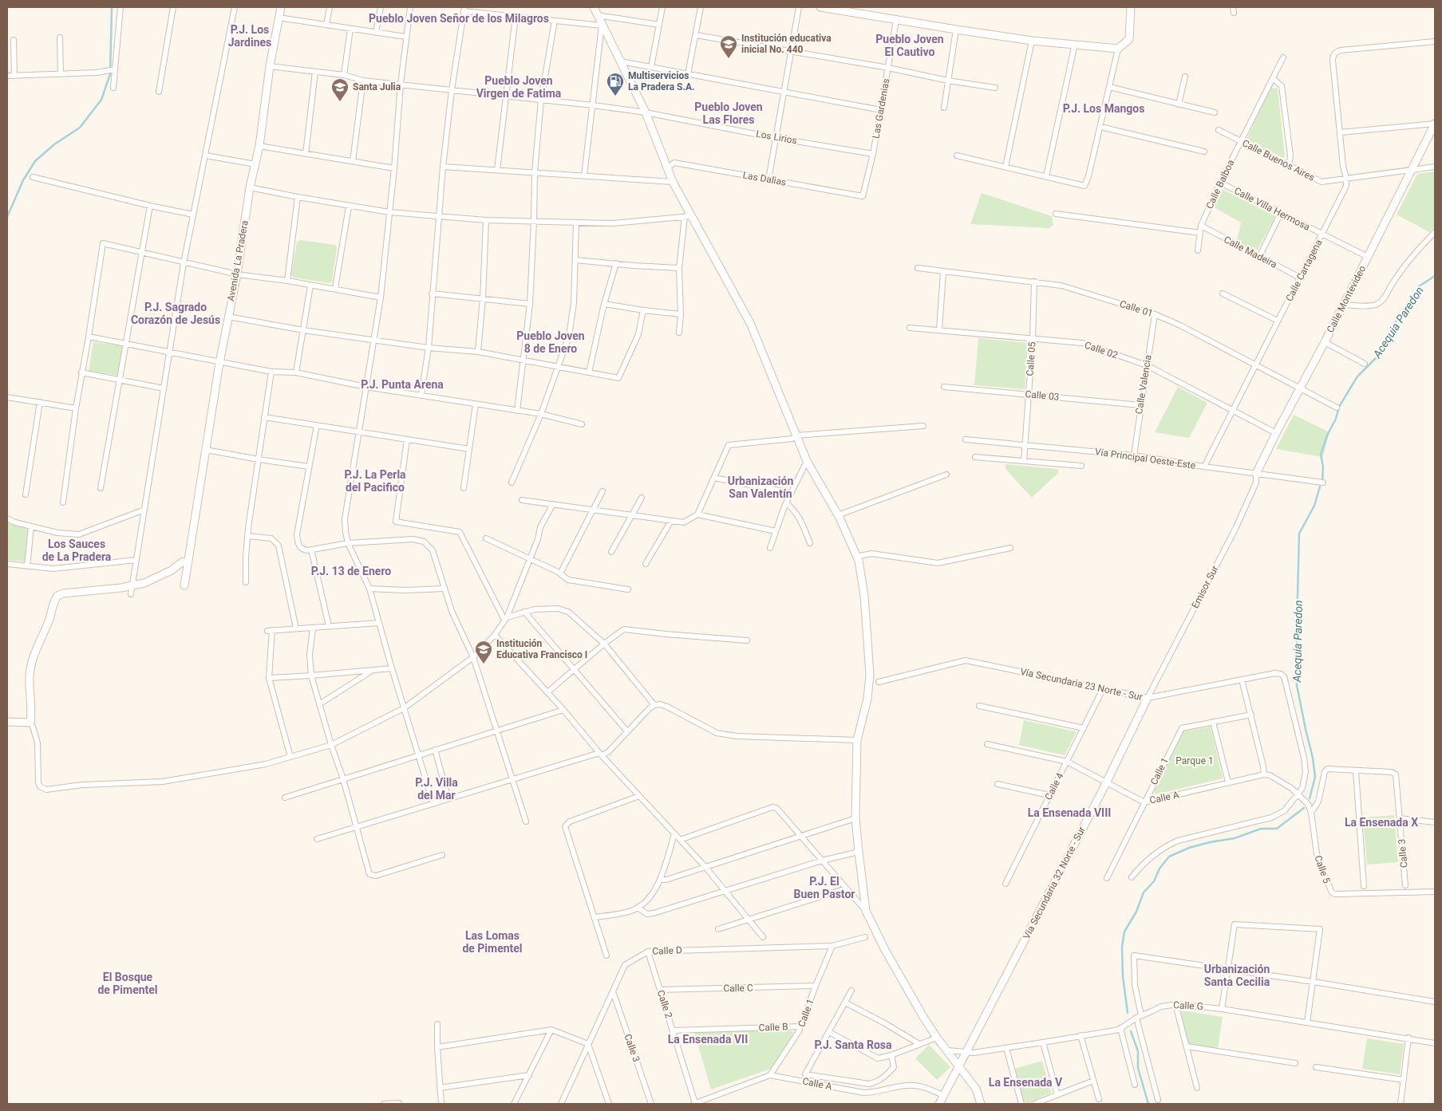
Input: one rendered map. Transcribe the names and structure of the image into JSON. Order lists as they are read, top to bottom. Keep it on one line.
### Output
{"streets":{"street":["Las Gardenias","Los Lirios","Calle Buenos Aires","Las Dalias","Calle Balboa","Calle Villa Hermosa","Calle Madeira","Avenida La Pradera","Calle Cartagena","Calle Montevideo","Calle 01","Calle 02","Calle 05","Calle Valencia","Calle 03","Vía Principal Oeste-Este","Emisor Sur","Vía Secundaria 23 Norte - Sur","Calle 1","Calle 4","Calle A","Calle 3","Calle 5","Vía Secundaria 32 Norte - Sur","Calle D","Calle C","Calle 2","Calle G","Calle B"]},"crossings":[["Las Gardenias","Los Lirios"],["Las Gardenias","Las Dalias"],["Los Lirios","Avenida La Pradera"],["Calle Buenos Aires","Calle Balboa"],["Calle Buenos Aires","Calle Cartagena"],["Calle Buenos Aires","Calle Montevideo"],["Calle Balboa","Calle Villa Hermosa"],["Calle Balboa","Calle Madeira"],["Calle Villa Hermosa","Calle Cartagena"],["Calle Villa Hermosa","Calle Montevideo"],["Calle Madeira","Calle Cartagena"],["Calle Cartagena","Calle 01"],["Calle Cartagena","Calle 02"],["Calle Cartagena","Vía Principal Oeste-Este"],["Calle Montevideo","Calle 01"],["Calle Montevideo","Calle 02"],["Calle Montevideo","Vía Principal Oeste-Este"],["Calle Montevideo","Emisor Sur"],["Calle 01","Calle 05"],["Calle 01","Calle Valencia"],["Calle 02","Calle 05"],["Calle 02","Calle Valencia"],["Calle 05","Calle 03"],["Calle 05","Vía Principal Oeste-Este"],["Calle Valencia","Calle 03"],["Calle Valencia","Vía Principal Oeste-Este"],["Vía Principal Oeste-Este","Emisor Sur"],["Emisor Sur","Vía Secundaria 23 Norte - Sur"],["Emisor Sur","Vía Secundaria 32 Norte - Sur"],["Vía Secundaria 23 Norte - Sur","Calle 4"],["Vía Secundaria 23 Norte - Sur","Calle 5"],["Vía Secundaria 23 Norte - Sur","Vía Secundaria 32 Norte - Sur"],["Calle 1","Calle A"],["Calle 1","Calle D"],["Calle 1","Calle C"],["Calle 1","Calle B"],["Calle 4","Calle A"],["Calle A","Vía Secundaria 32 Norte - Sur"],["Calle 3","Calle D"],["Vía Secundaria 32 Norte - Sur","Calle G"],["Calle D","Calle 2"],["Calle C","Calle 2"],["Calle 2","Calle B"]],"districts":["Pueblo Joven Señor de los Milagros","P.J. Los Jardines","Pueblo Joven El Cautivo","Pueblo Joven Virgen de Fatima","Pueblo Joven Las Flores","P.J. Los Mangos","P.J. Sagrado Corazón de Jesús","Pueblo Joven 8 de Enero","P.J. Punta Arena","P.J. La Perla del Pacifico","Urbanización San Valentín","Los Sauces de La Pradera","P.J. 13 de Enero","P.J. Villa del Mar","La Ensenada VIII","La Ensenada X","P.J. El Buen Pastor","Las Lomas de Pimentel","Urbanización Santa Cecilia","El Bosque de Pimentel","La Ensenada VII","P.J. Santa Rosa","La Ensenada V"],"water":["Acequia Paredon"],"parks":["Parque 1"],"places":{"school or university":["Institución educativa inicial No. 440","Santa Julia","Institución Educativa Francisco I"],"fuel station":["Multiservicios La Pradera S.A."]}}
